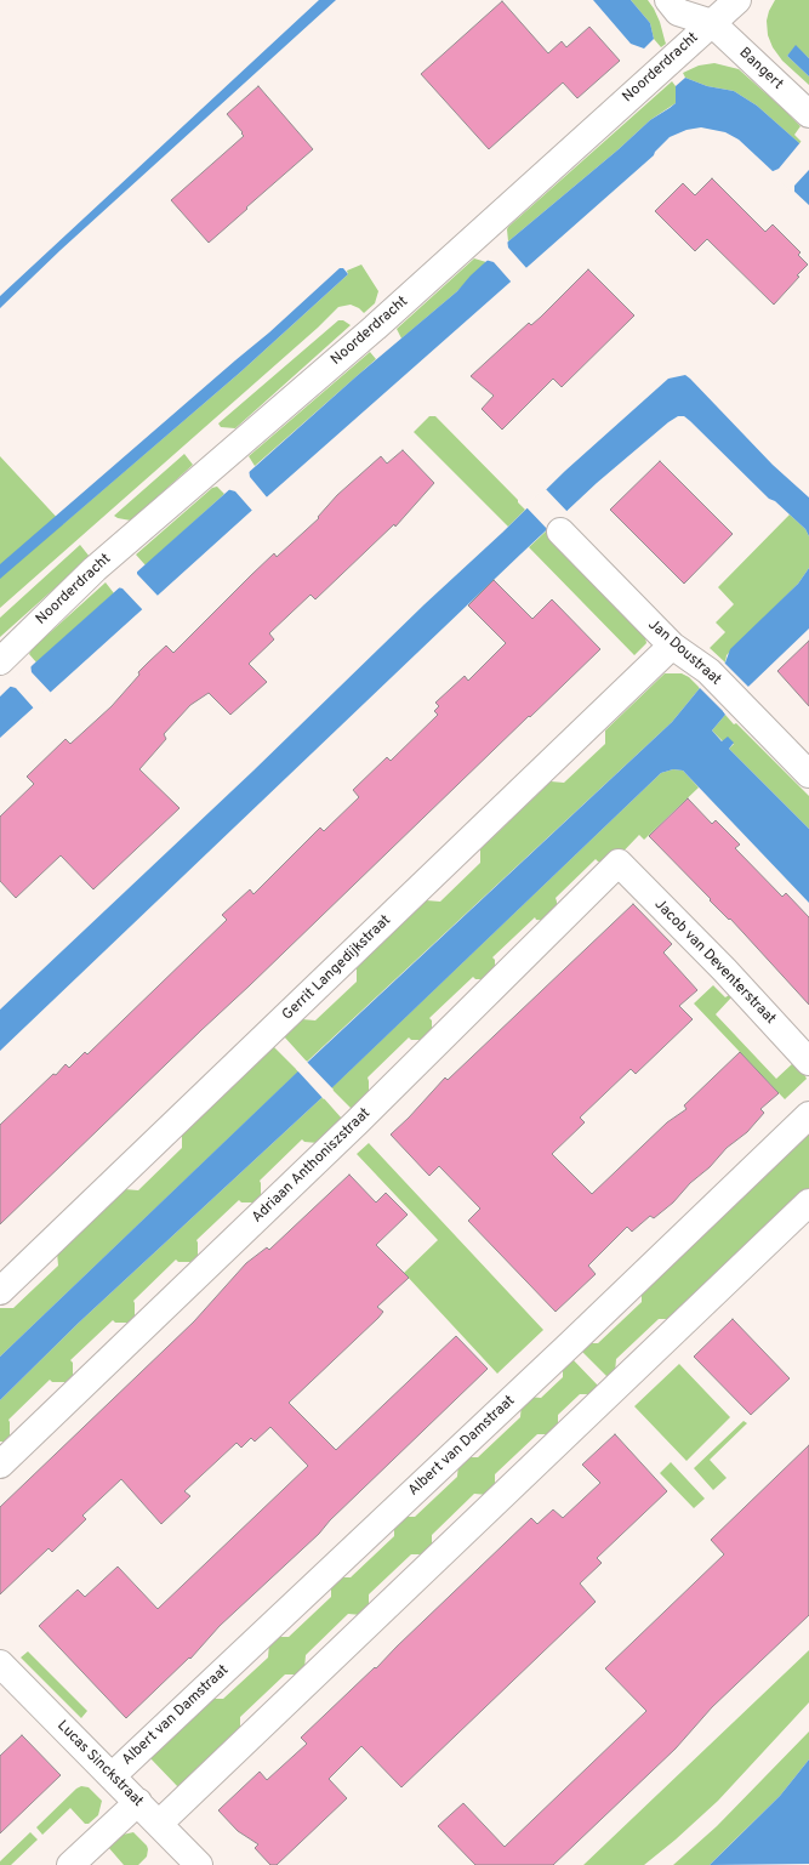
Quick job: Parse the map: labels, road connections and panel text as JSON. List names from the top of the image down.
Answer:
{
  "streets": {
    "street": [
      "Noorderdracht",
      "Bangert",
      "Jan Doustraat",
      "Jacob van Deventerstraat",
      "Gerrit Langedijkstraat",
      "Adriaan Anthoniszstraat",
      "Albert van Damstraat",
      "Lucas Sinckstraat"
    ]
  },
  "crossings": [
    ["Noorderdracht", "Bangert"],
    ["Jan Doustraat", "Gerrit Langedijkstraat"],
    ["Jacob van Deventerstraat", "Adriaan Anthoniszstraat"],
    ["Albert van Damstraat", "Lucas Sinckstraat"]
  ]
}
